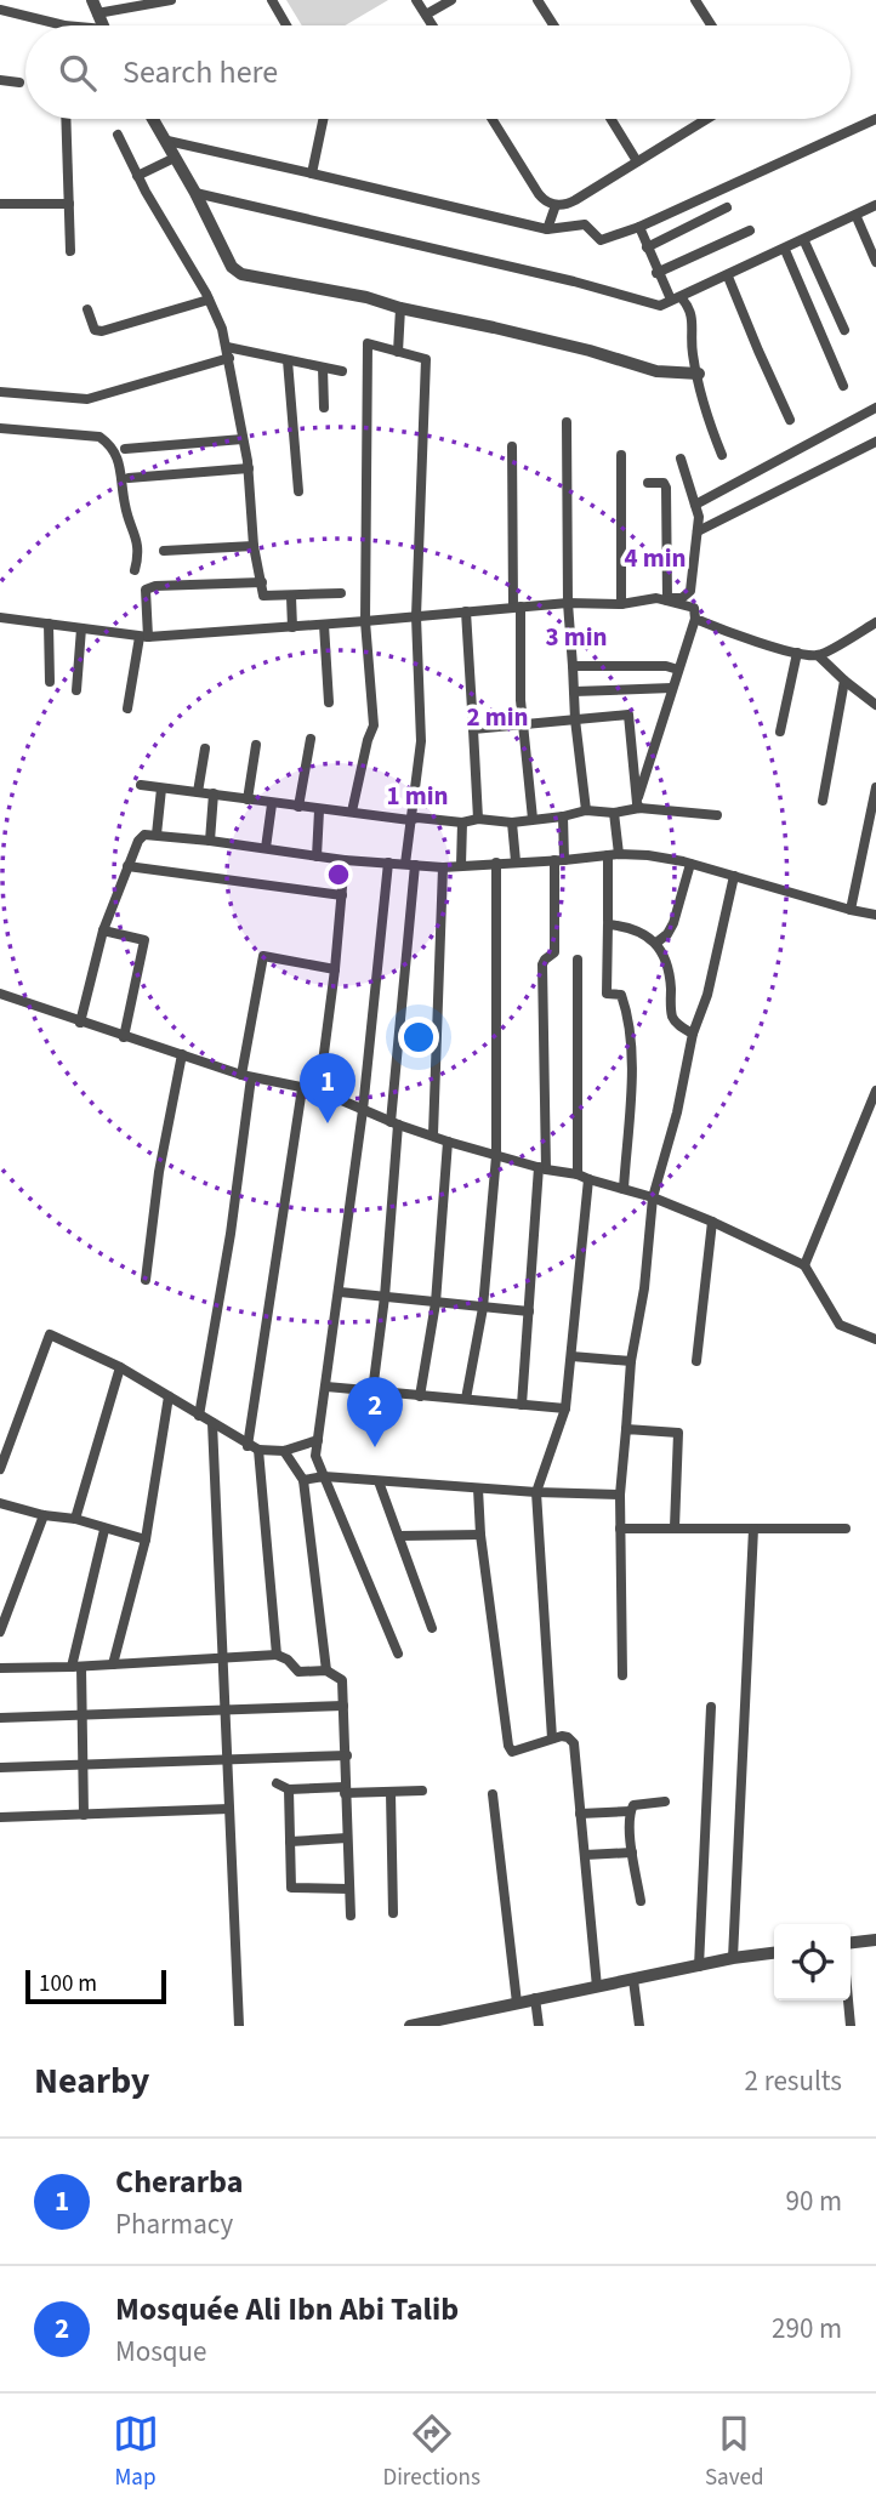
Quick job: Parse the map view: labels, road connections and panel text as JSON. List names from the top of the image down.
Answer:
{
  "scale_bar": "100 m",
  "page": {
    "search": "Search here",
    "pins": ["1", "2"],
    "scale": "100 m",
    "heading": ["Nearby", "2 results"],
    "list": [
      {
        "mark": "1",
        "name": "Cherarba",
        "note": "Pharmacy",
        "value": "90 m"
      },
      {
        "mark": "2",
        "name": "Mosquée Ali Ibn Abi Talib",
        "note": "Mosque",
        "value": "290 m"
      }
    ],
    "nav": ["Map", "Directions", "Saved"]
  },
  "rings": [
    "4 min",
    "3 min",
    "2 min",
    "1 min"
  ]
}
